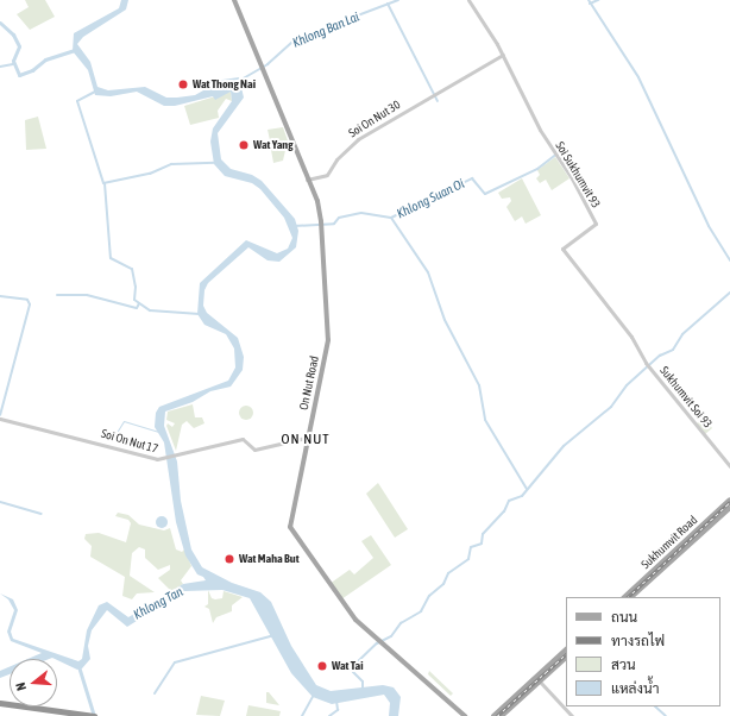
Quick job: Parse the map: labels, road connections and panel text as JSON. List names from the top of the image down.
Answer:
{
  "streets": {
    "main road": ["On Nut Road", "Sukhumvit Road"],
    "street": [
      "Soi On Nut 30",
      "Soi Sukhumvit 93",
      "Sukhumvit Soi 93",
      "Soi On Nut 17"
    ]
  },
  "crossings": [
    ["Soi On Nut 30", "Soi Sukhumvit 93"],
    ["Soi On Nut 30", "On Nut Road"],
    ["Soi Sukhumvit 93", "Sukhumvit Soi 93"],
    ["On Nut Road", "Soi On Nut 17"]
  ],
  "districts": ["ON NUT"],
  "water": ["Khlong Ban Lai", "Khlong Suan Oi", "Khlong Tan"],
  "places": [
    "Wat Thong Nai",
    "Wat Yang",
    "Wat Maha But",
    "Wat Tai"
  ],
  "legend": [
    "ถนน",
    "ทางรถไฟ",
    "สวน",
    "แหล่งน้ำ"
  ],
  "north": "left"
}
